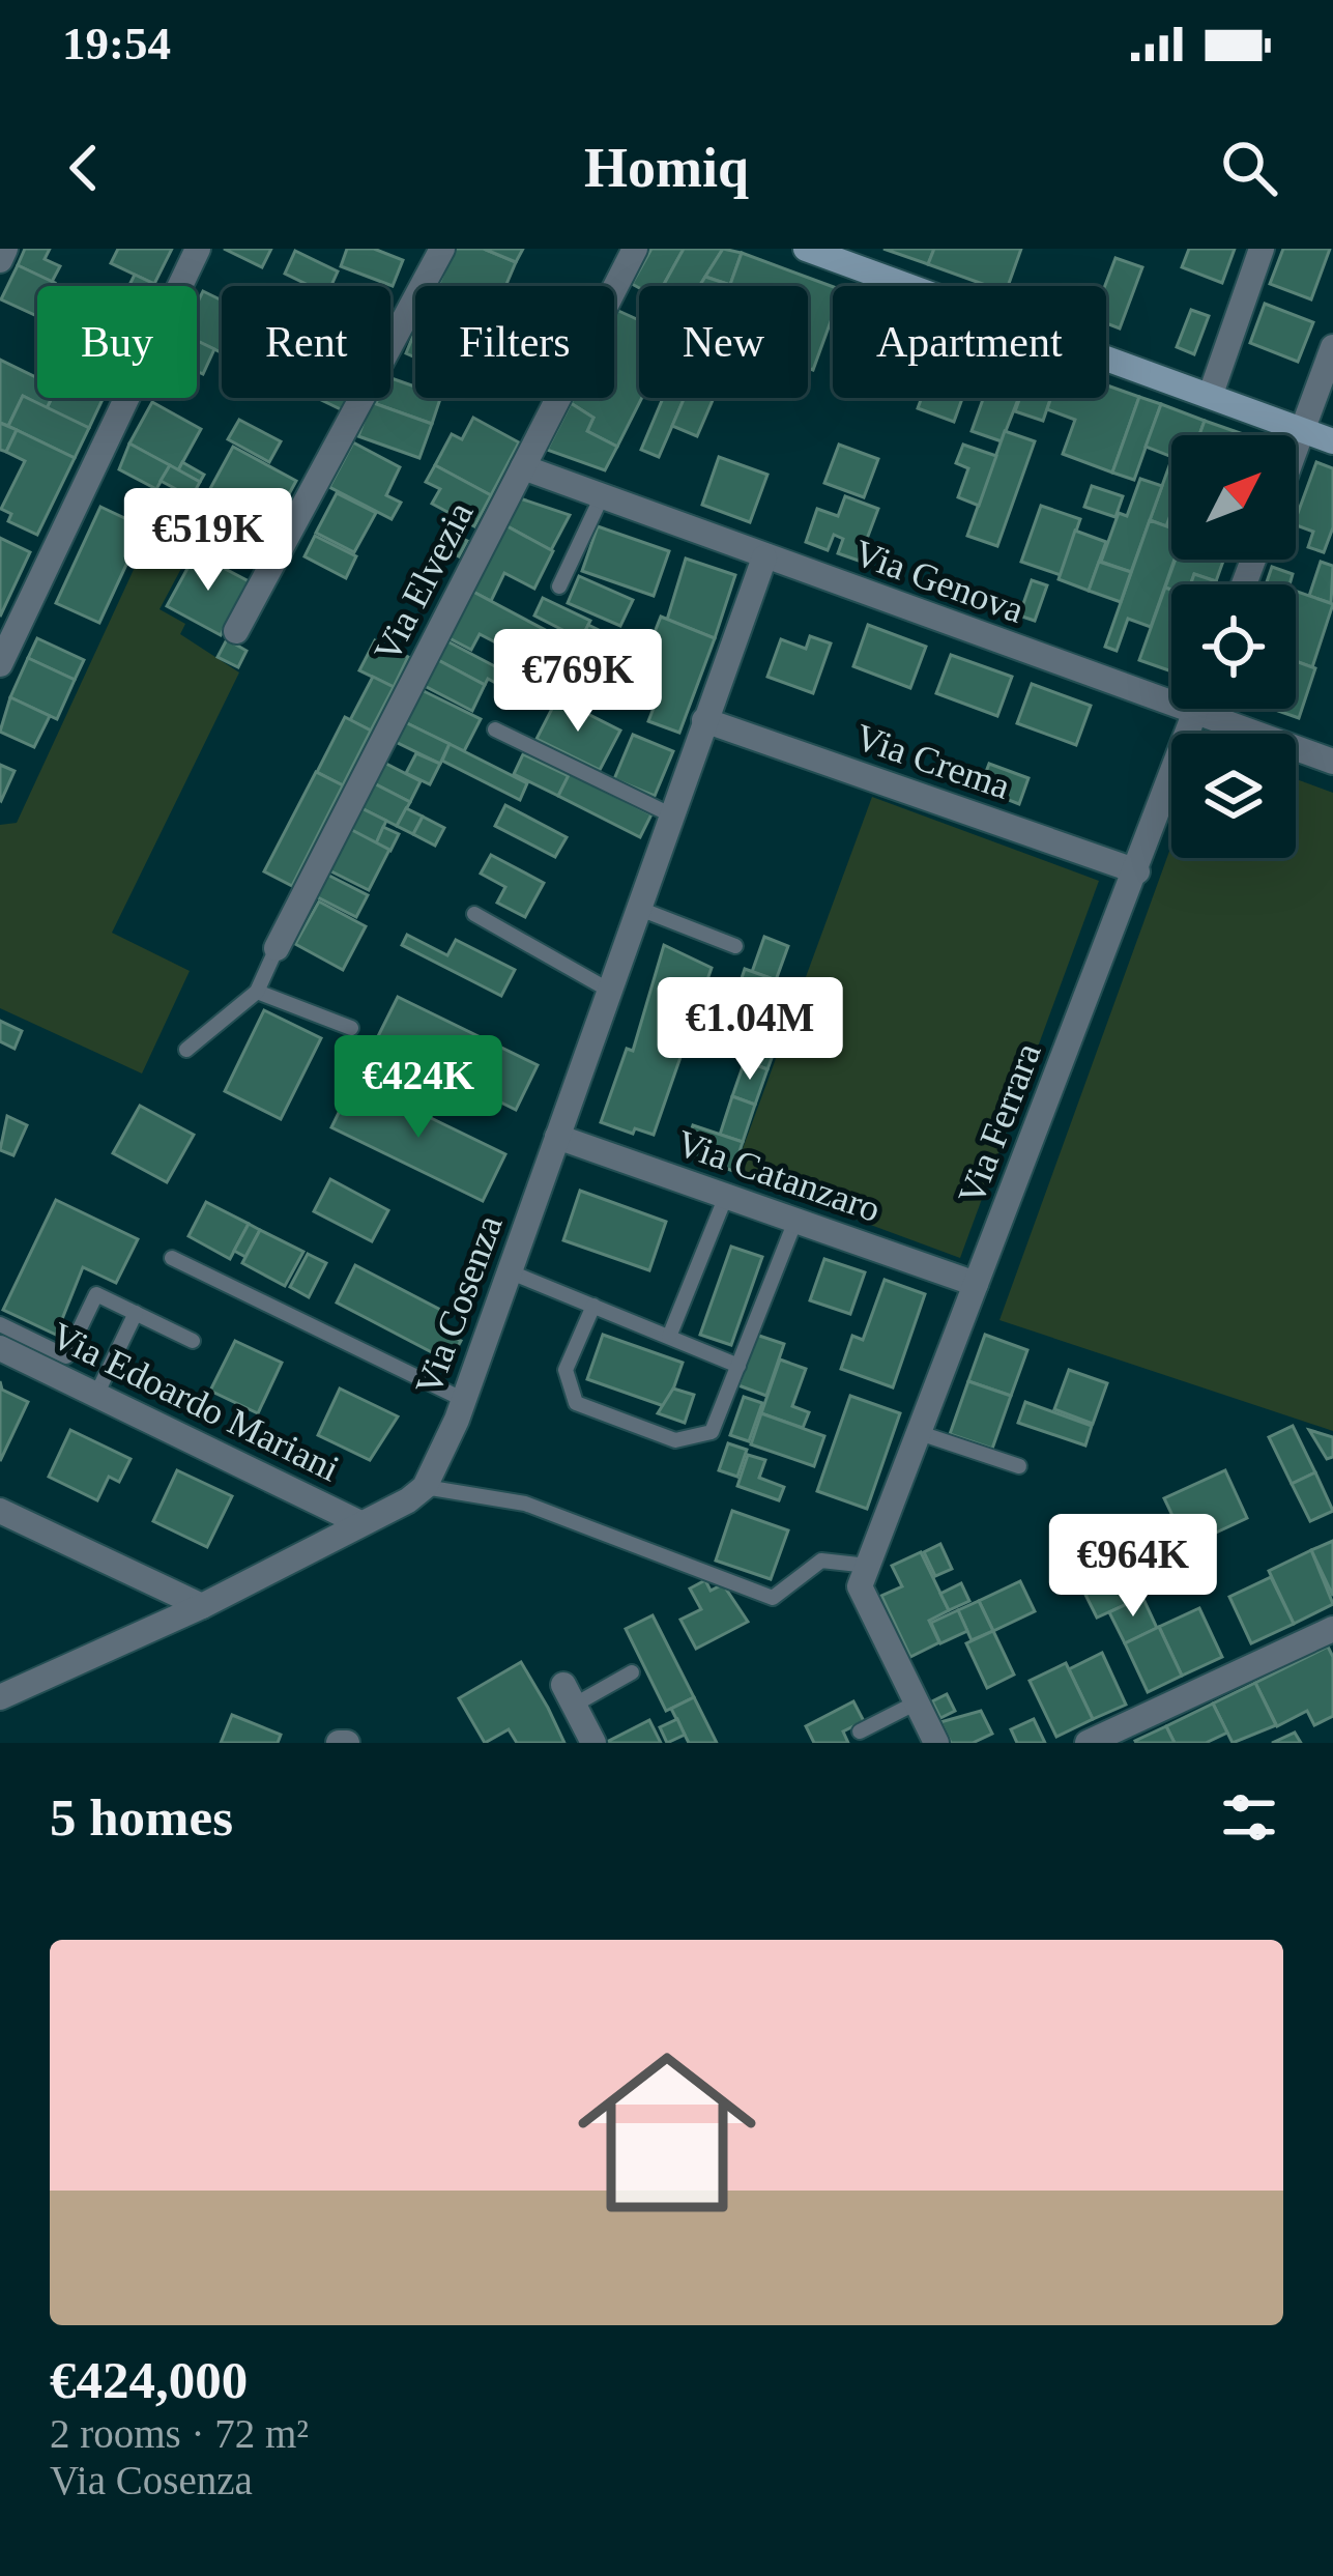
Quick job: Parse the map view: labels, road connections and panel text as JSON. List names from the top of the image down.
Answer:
{
  "streets": {
    "street": [
      "Via Genova",
      "Via Elvezia",
      "Via Crema",
      "Via Ferrara",
      "Via Catanzaro",
      "Via Cosenza",
      "Via Edoardo Mariani"
    ]
  },
  "crossings": [
    ["Via Genova", "Via Elvezia"],
    ["Via Genova", "Via Cosenza"],
    ["Via Crema", "Via Ferrara"],
    ["Via Crema", "Via Cosenza"],
    ["Via Ferrara", "Via Catanzaro"],
    ["Via Catanzaro", "Via Cosenza"]
  ],
  "north": "top right",
  "page": {
    "status": "19:54",
    "header": "Homiq",
    "chip": [
      "Buy",
      "Rent",
      "Filters",
      "New",
      "Apartment"
    ],
    "price": [
      "€519K",
      "€769K",
      "€1.04M",
      "€424K",
      "€964K"
    ],
    "heading": "5 homes",
    "list": [
      {
        "name": "€424,000",
        "note": "2 rooms · 72 m² · Via Cosenza"
      }
    ]
  }
}
